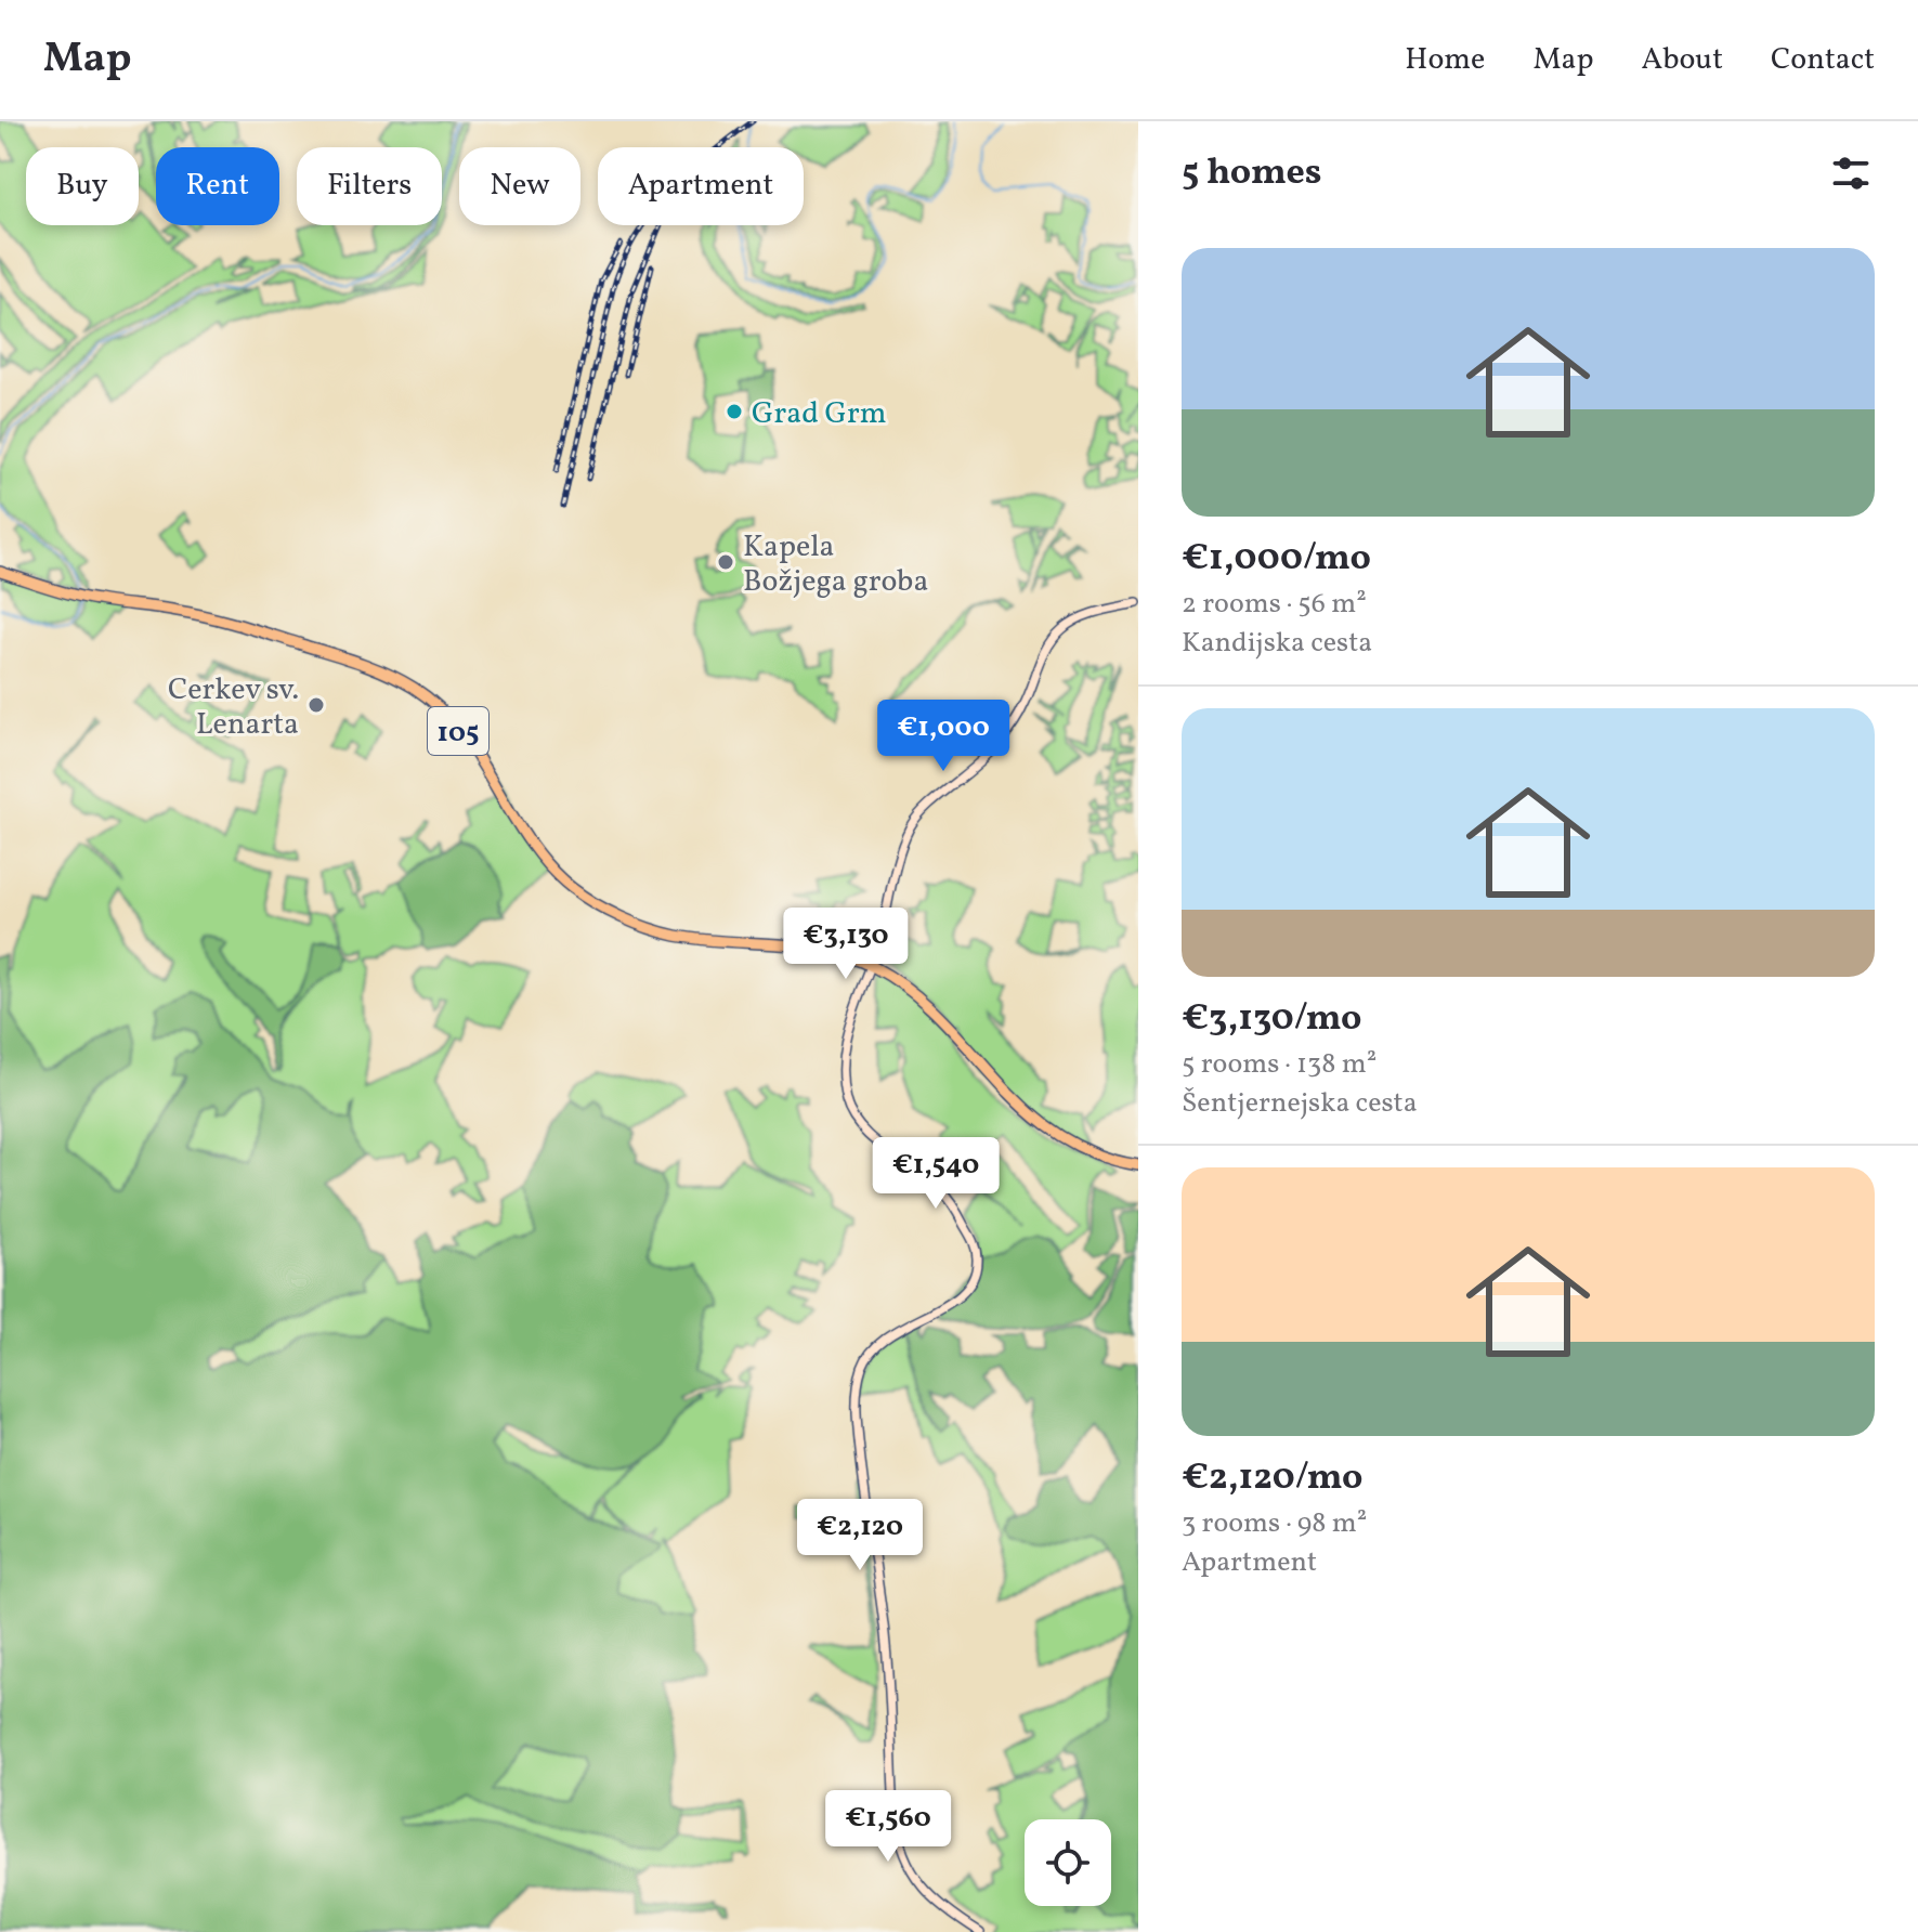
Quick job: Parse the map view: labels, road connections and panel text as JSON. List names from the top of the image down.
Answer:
{
  "streets": {
    "main road": ["105"]
  },
  "places": ["Grad Grm", "Kapela Božjega groba", "Cerkev sv. Lenarta"],
  "page": {
    "header": "Map",
    "nav": [
      "Home",
      "Map",
      "About",
      "Contact"
    ],
    "heading": "5 homes",
    "chip": [
      "Buy",
      "Rent",
      "Filters",
      "New",
      "Apartment"
    ],
    "list": [
      {
        "name": "€1,000/mo",
        "note": "2 rooms · 56 m² · Kandijska cesta"
      },
      {
        "name": "€3,130/mo",
        "note": "5 rooms · 138 m² · Šentjernejska cesta"
      },
      {
        "name": "€2,120/mo",
        "note": "3 rooms · 98 m² · Apartment"
      }
    ],
    "price": [
      "€1,000",
      "€3,130",
      "€1,540",
      "€2,120",
      "€1,560"
    ]
  }
}
